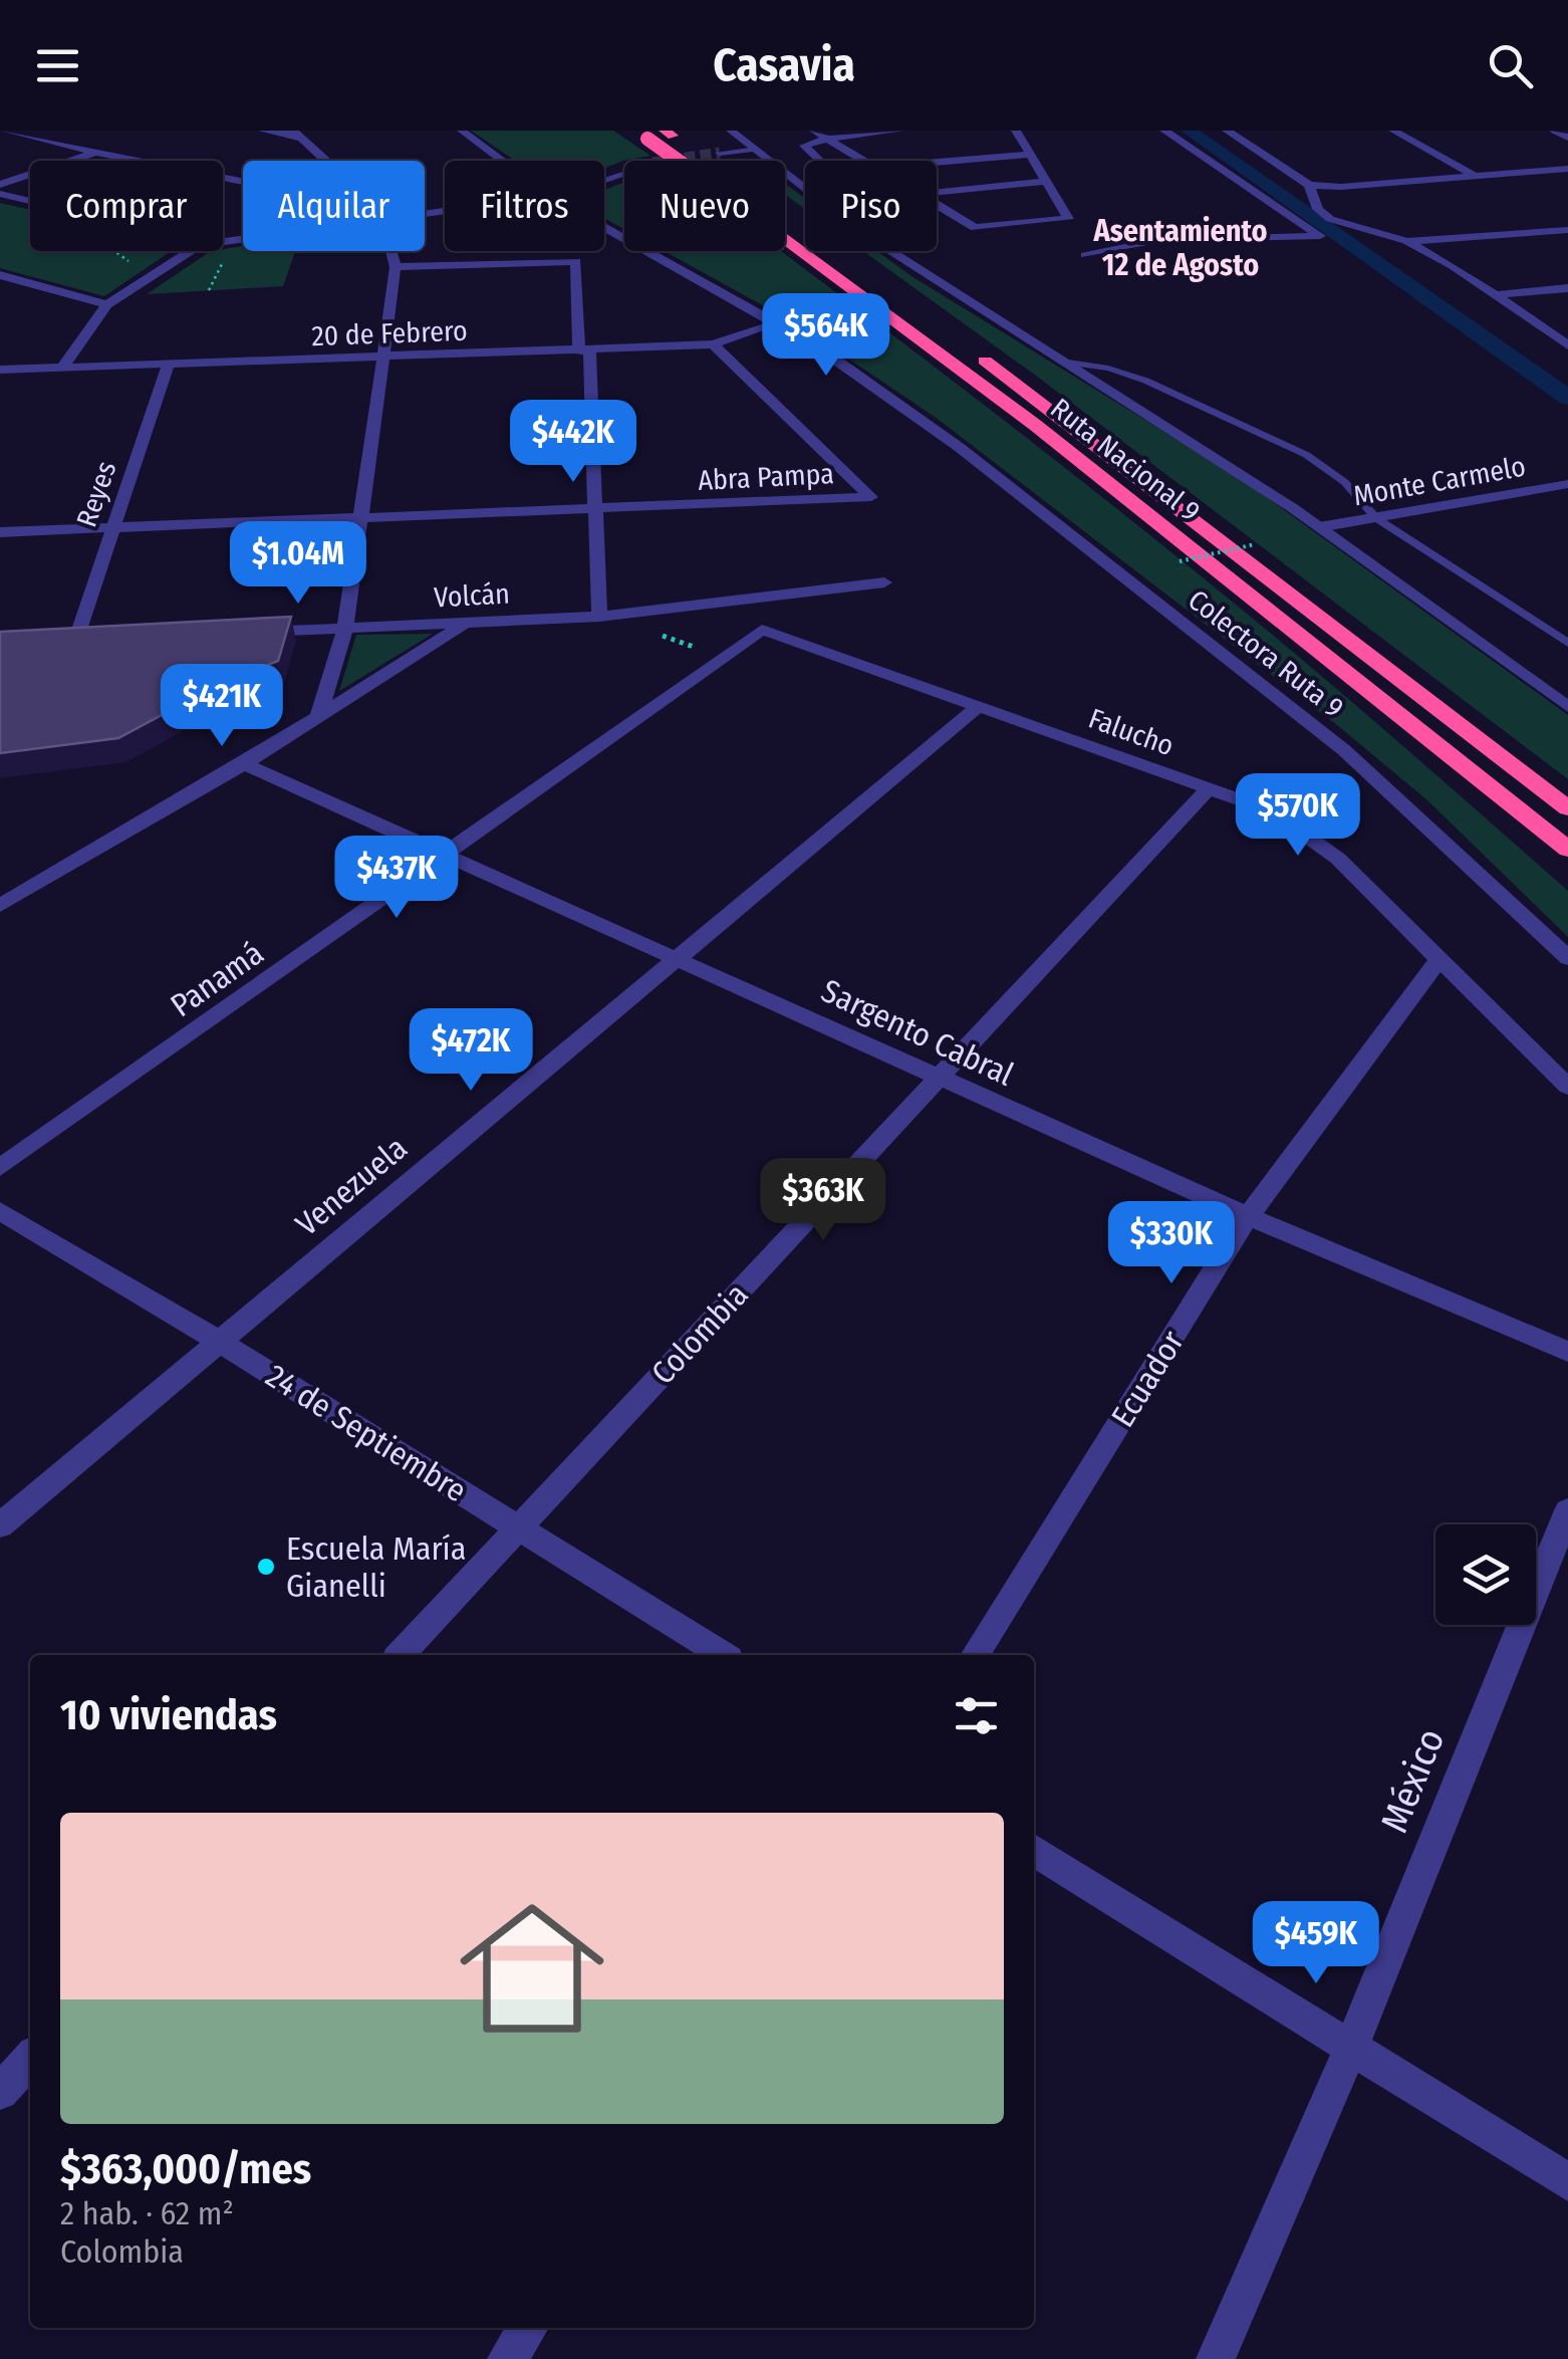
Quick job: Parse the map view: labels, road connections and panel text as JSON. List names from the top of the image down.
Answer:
{
  "streets": {
    "highway": ["Ruta Nacional 9"],
    "street": [
      "20 de Febrero",
      "Abra Pampa",
      "Monte Carmelo",
      "Reyes",
      "Volcán",
      "Colectora Ruta 9",
      "Falucho",
      "Panamá",
      "Sargento Cabral",
      "Venezuela",
      "Colombia",
      "Ecuador",
      "24 de Septiembre",
      "México"
    ]
  },
  "crossings": [
    ["20 de Febrero", "Abra Pampa"],
    ["20 de Febrero", "Reyes"],
    ["20 de Febrero", "Colectora Ruta 9"],
    ["Abra Pampa", "Reyes"],
    ["Falucho", "Panamá"],
    ["Falucho", "Venezuela"],
    ["Falucho", "Colombia"],
    ["Falucho", "Ecuador"],
    ["Panamá", "Sargento Cabral"],
    ["Sargento Cabral", "Venezuela"],
    ["Sargento Cabral", "Colombia"],
    ["Sargento Cabral", "Ecuador"],
    ["Venezuela", "24 de Septiembre"],
    ["Colombia", "24 de Septiembre"]
  ],
  "districts": ["Asentamiento 12 de Agosto"],
  "places": ["Escuela María Gianelli"],
  "page": {
    "header": "Casavia",
    "chip": [
      "Comprar",
      "Alquilar",
      "Filtros",
      "Nuevo",
      "Piso"
    ],
    "price": [
      "$564K",
      "$442K",
      "$1.04M",
      "$421K",
      "$570K",
      "$437K",
      "$472K",
      "$363K",
      "$330K",
      "$459K"
    ],
    "heading": "10 viviendas",
    "list": [
      {
        "name": "$363,000/mes",
        "note": "2 hab. · 62 m² · Colombia"
      }
    ]
  }
}
